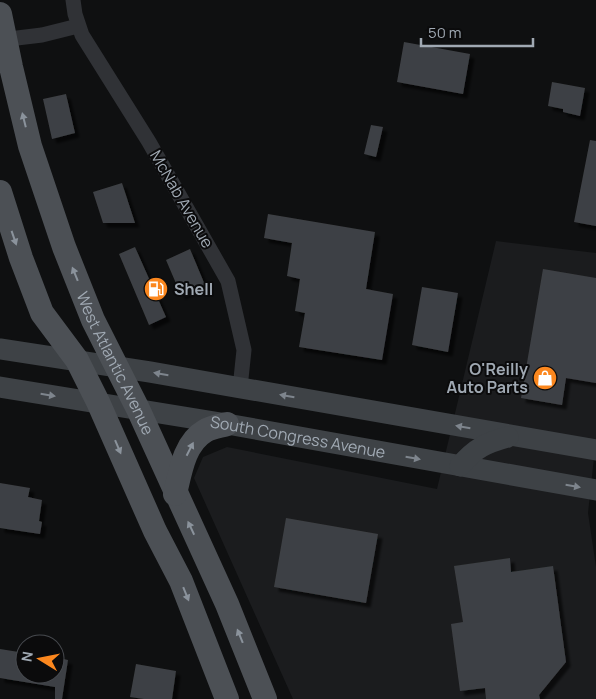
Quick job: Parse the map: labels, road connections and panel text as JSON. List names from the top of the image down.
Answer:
{
  "streets": {
    "main road": ["West Atlantic Avenue", "South Congress Avenue"],
    "street": ["McNab Avenue"]
  },
  "crossings": [
    ["West Atlantic Avenue", "South Congress Avenue"]
  ],
  "places": {
    "fuel station": ["Shell"],
    "shop": ["O'Reilly Auto Parts"]
  },
  "scale_bar": "50 m",
  "north": "left"
}
